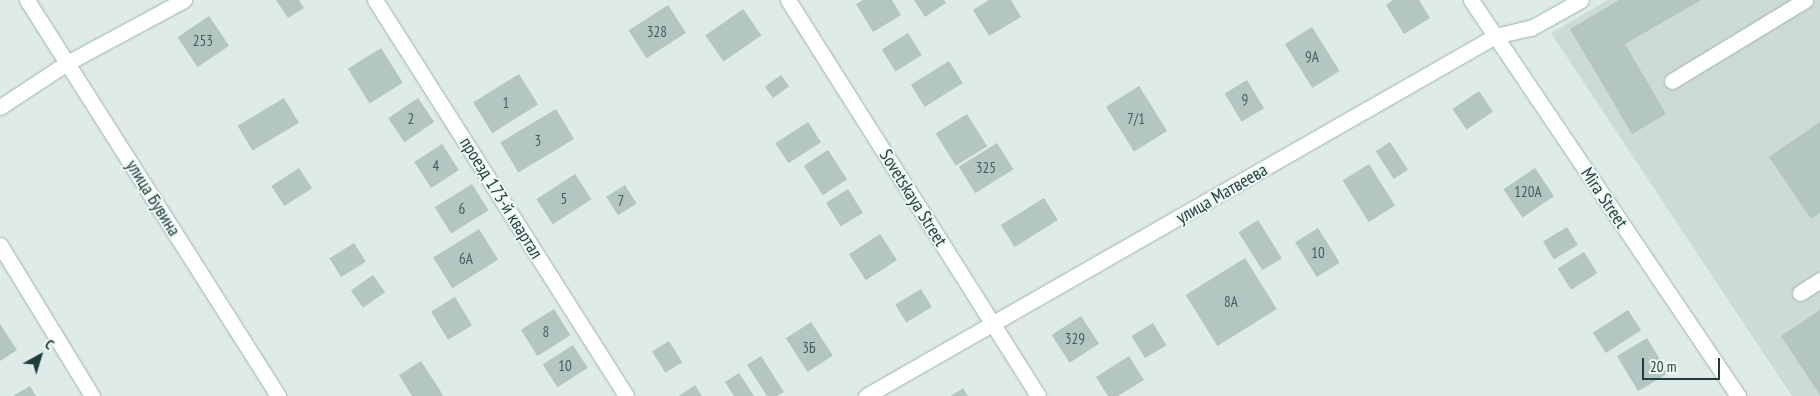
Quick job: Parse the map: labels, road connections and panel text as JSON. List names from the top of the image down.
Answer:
{
  "streets": {
    "street": [
      "улица Матвеева",
      "улица Бувина",
      "проезд 173-й квартал",
      "Sovetskaya Street",
      "Mira Street"
    ]
  },
  "crossings": [
    ["улица Матвеева", "Sovetskaya Street"],
    ["улица Матвеева", "Mira Street"]
  ],
  "house_numbers": [
    "328",
    "253",
    "9А",
    "9",
    "1",
    "2",
    "7/1",
    "3",
    "4",
    "325",
    "120А",
    "5",
    "7",
    "6",
    "10",
    "6А",
    "8А",
    "8",
    "329",
    "3Б",
    "10"
  ],
  "scale_bar": "20 m",
  "north": "top right"
}
